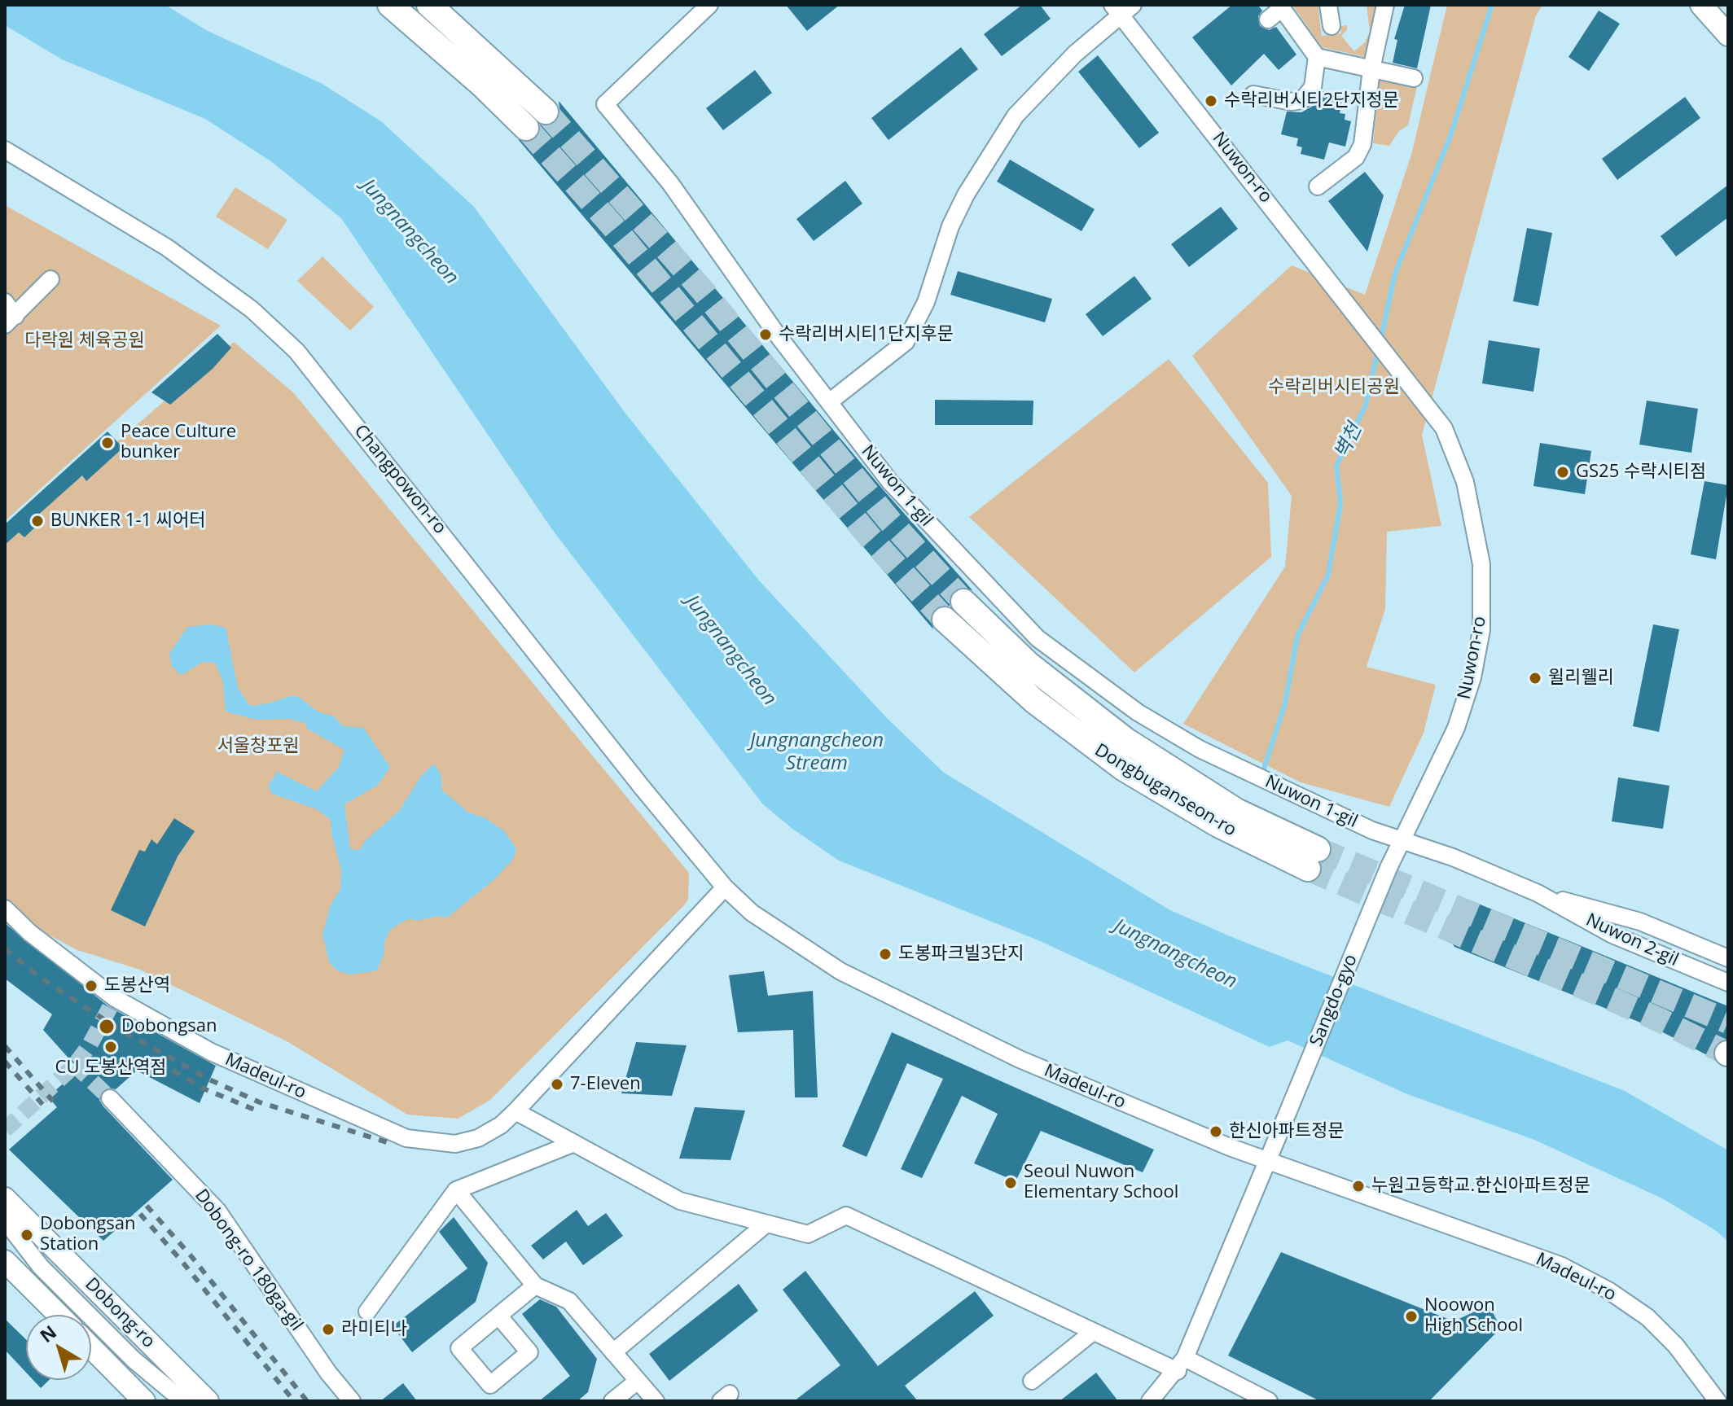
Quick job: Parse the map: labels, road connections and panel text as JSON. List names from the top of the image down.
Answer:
{
  "streets": {
    "highway": ["Dongbuganseon-ro"],
    "main road": ["Dobong-ro"],
    "street": [
      "Nuwon-ro",
      "Changpowon-ro",
      "Nuwon 1-gil",
      "Nuwon 2-gil",
      "Sangdo-gyo",
      "Madeul-ro",
      "Dobong-ro 180ga-gil"
    ]
  },
  "crossings": [
    ["Nuwon-ro", "Nuwon 1-gil"],
    ["Nuwon-ro", "Nuwon 2-gil"],
    ["Nuwon-ro", "Sangdo-gyo"],
    ["Changpowon-ro", "Madeul-ro"],
    ["Nuwon 1-gil", "Nuwon 2-gil"],
    ["Nuwon 1-gil", "Sangdo-gyo"],
    ["Nuwon 2-gil", "Sangdo-gyo"],
    ["Sangdo-gyo", "Madeul-ro"]
  ],
  "water": ["Jungnangcheon", "벽천", "Jungnangcheon Stream"],
  "parks": ["다락원 체육공원", "수락리버시티공원", "서울창포원"],
  "places": [
    "수락리버시티2단지정문",
    "수락리버시티1단지후문",
    "Peace Culture bunker",
    "GS25 수락시티점",
    "BUNKER 1-1 씨어터",
    "윌리웰리",
    "도봉파크빌3단지",
    "도봉산역",
    "Dobongsan",
    "CU 도봉산역점",
    "7-Eleven",
    "한신아파트정문",
    "Seoul Nuwon Elementary School",
    "누원고등학교.한신아파트정문",
    "Dobongsan Station",
    "Noowon High School",
    "라미티나"
  ],
  "north": "top left"
}
